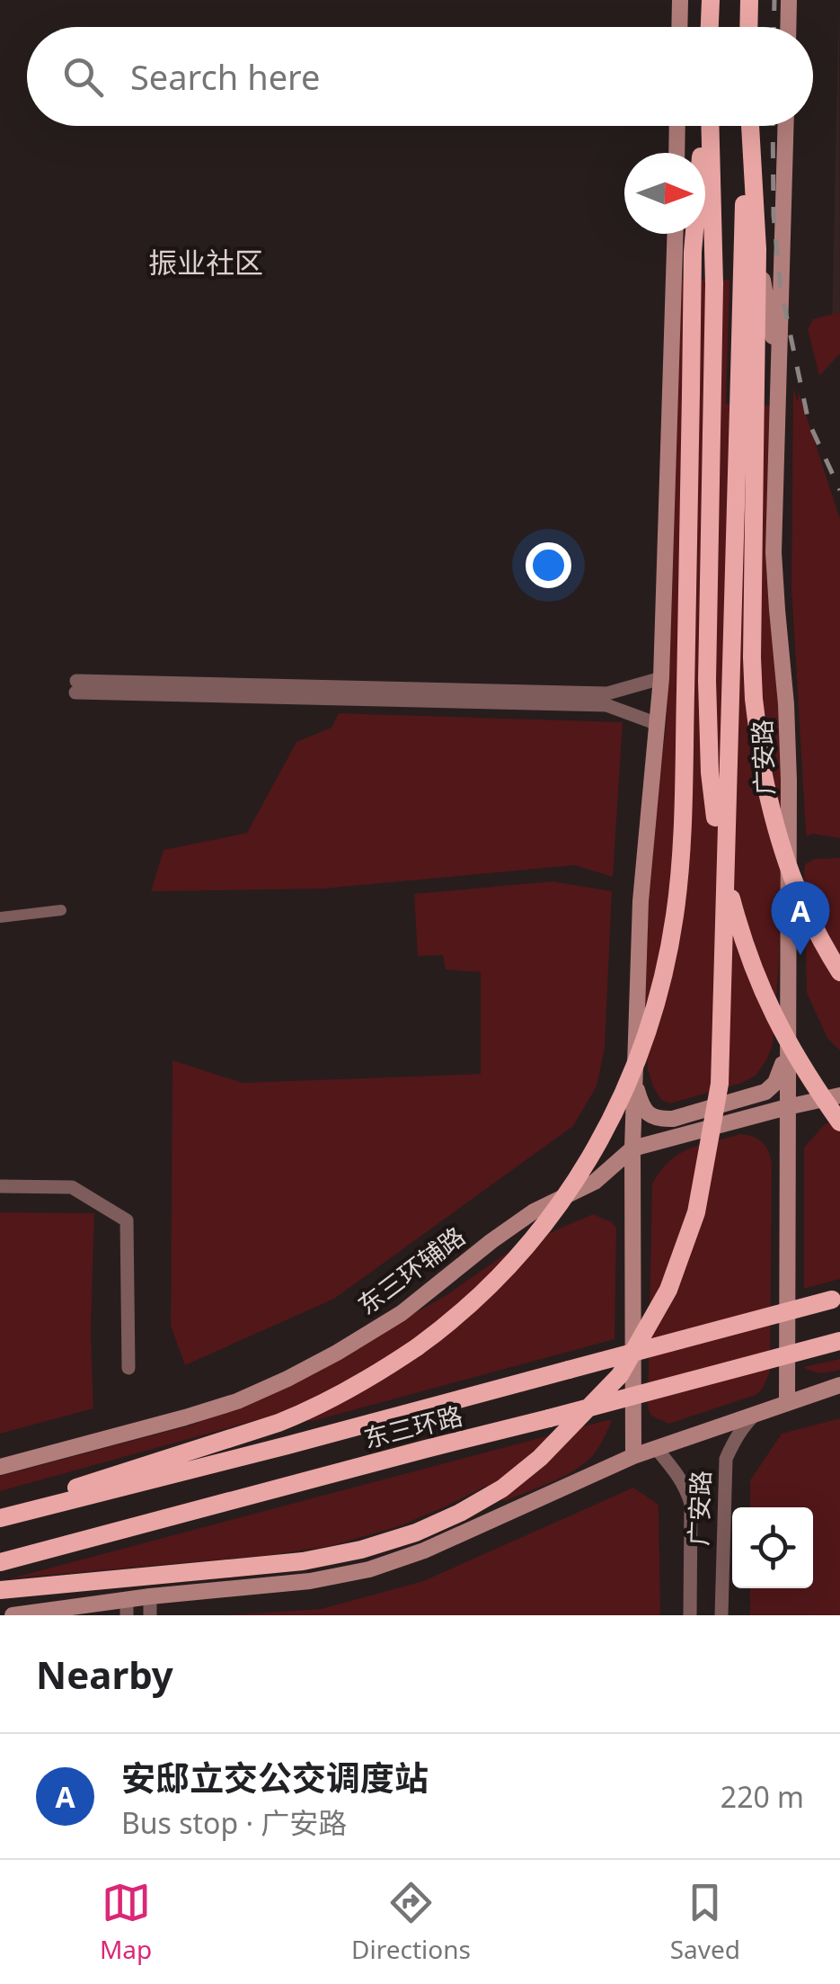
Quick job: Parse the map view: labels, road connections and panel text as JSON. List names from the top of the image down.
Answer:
{
  "streets": {
    "highway": ["东三环路"],
    "main road": ["广安路", "东三环辅路"]
  },
  "crossings": [
    ["广安路", "东三环辅路"]
  ],
  "districts": ["振业社区"],
  "north": "right",
  "page": {
    "search": "Search here",
    "pins": "A",
    "heading": "Nearby",
    "list": [
      {
        "mark": "A",
        "name": "安邸立交公交调度站",
        "note": "Bus stop · 广安路",
        "value": "220 m"
      }
    ],
    "nav": ["Map", "Directions", "Saved"]
  }
}
